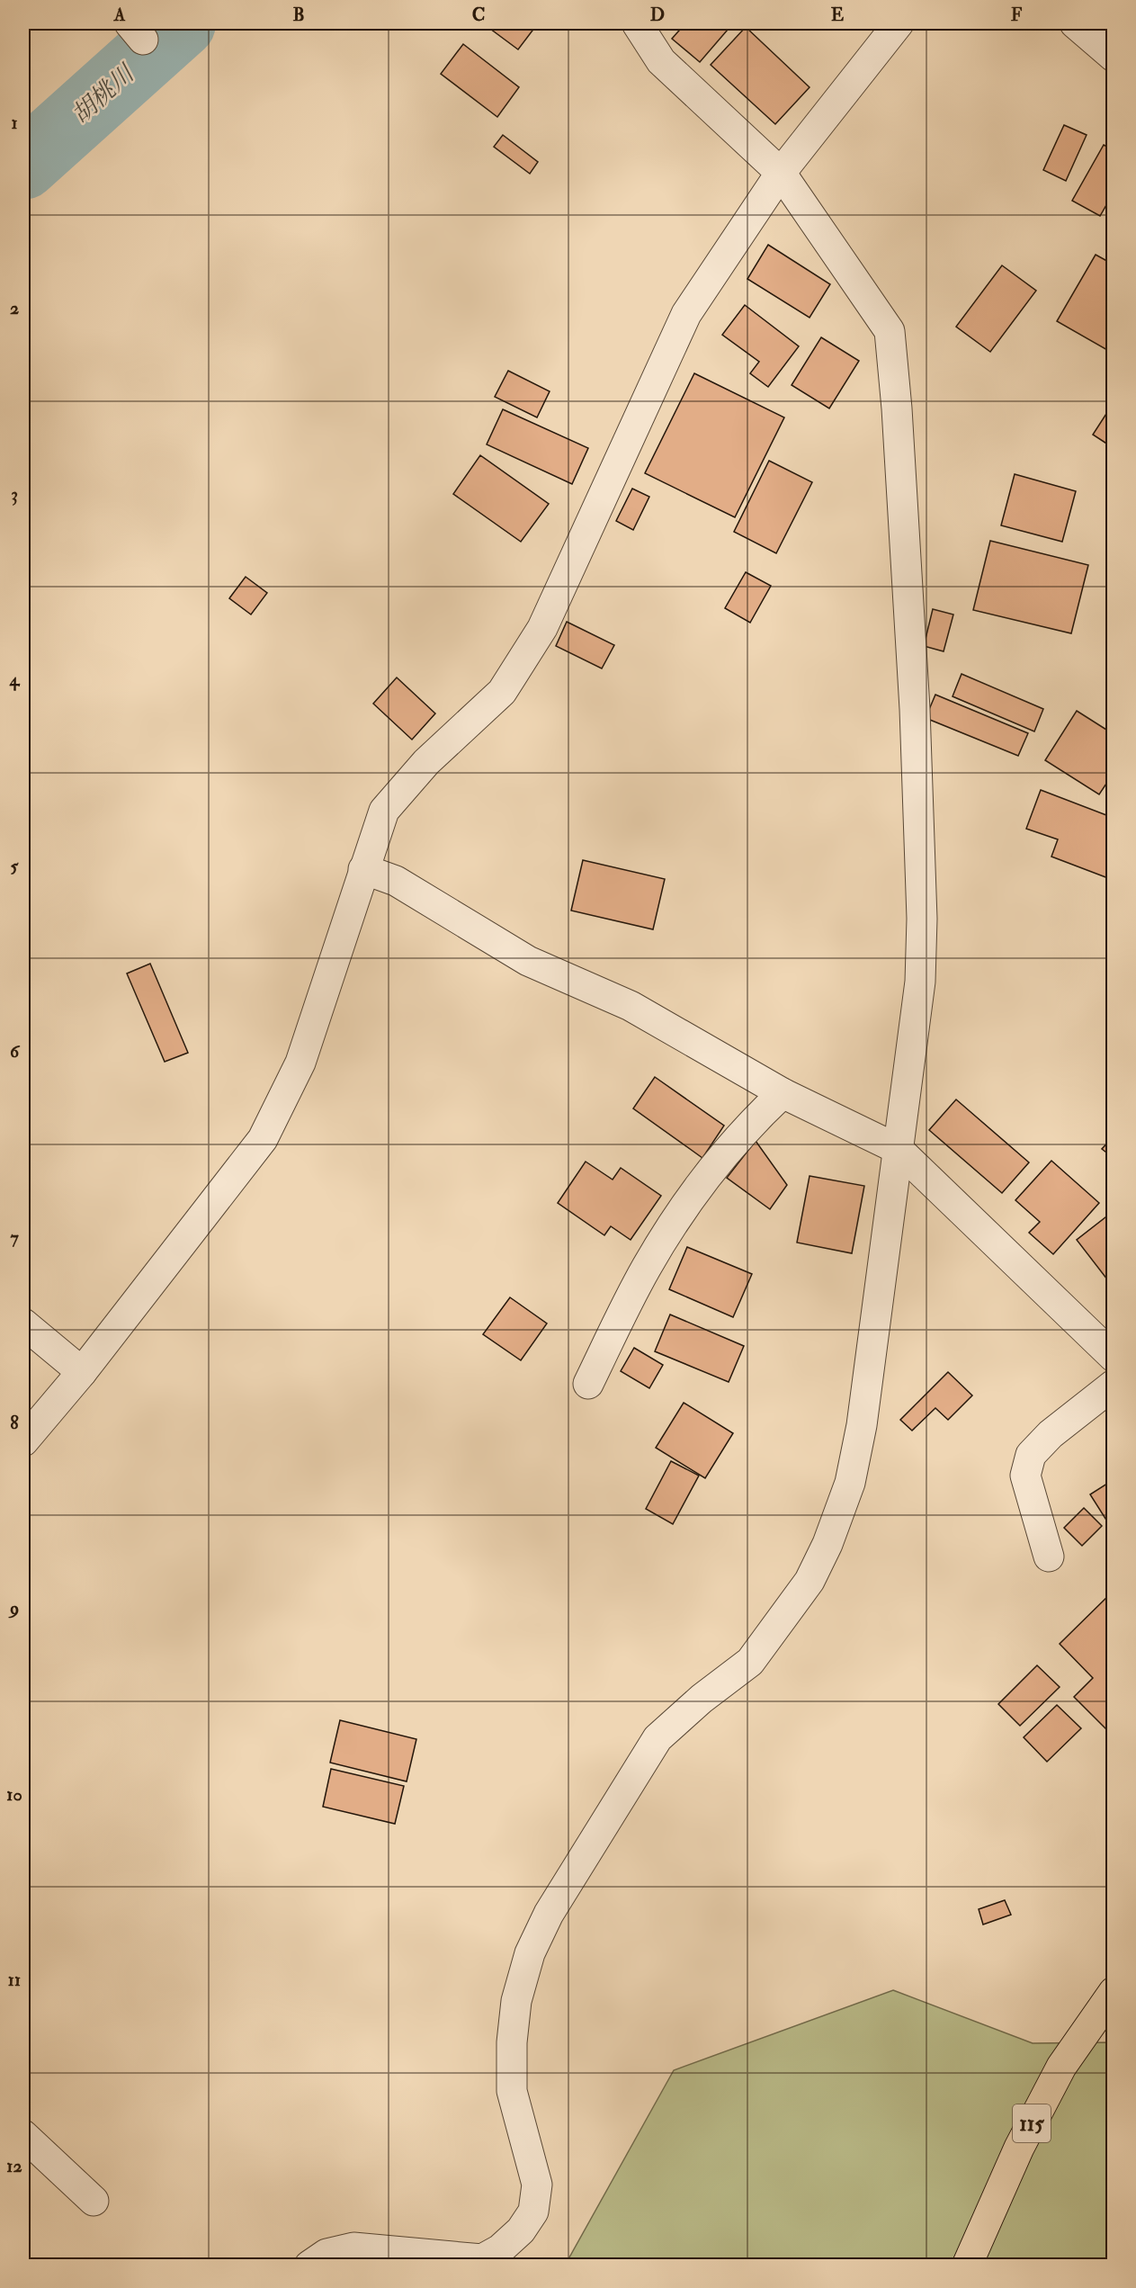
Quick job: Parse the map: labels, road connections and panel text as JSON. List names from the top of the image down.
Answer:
{
  "streets": {
    "highway": ["115"]
  },
  "water": ["胡桃川"],
  "grid": {
    "columns": [
      "A",
      "B",
      "C",
      "D",
      "E",
      "F"
    ],
    "rows": [
      "1",
      "2",
      "3",
      "4",
      "5",
      "6",
      "7",
      "8",
      "9",
      "10",
      "11",
      "12"
    ]
  }
}
